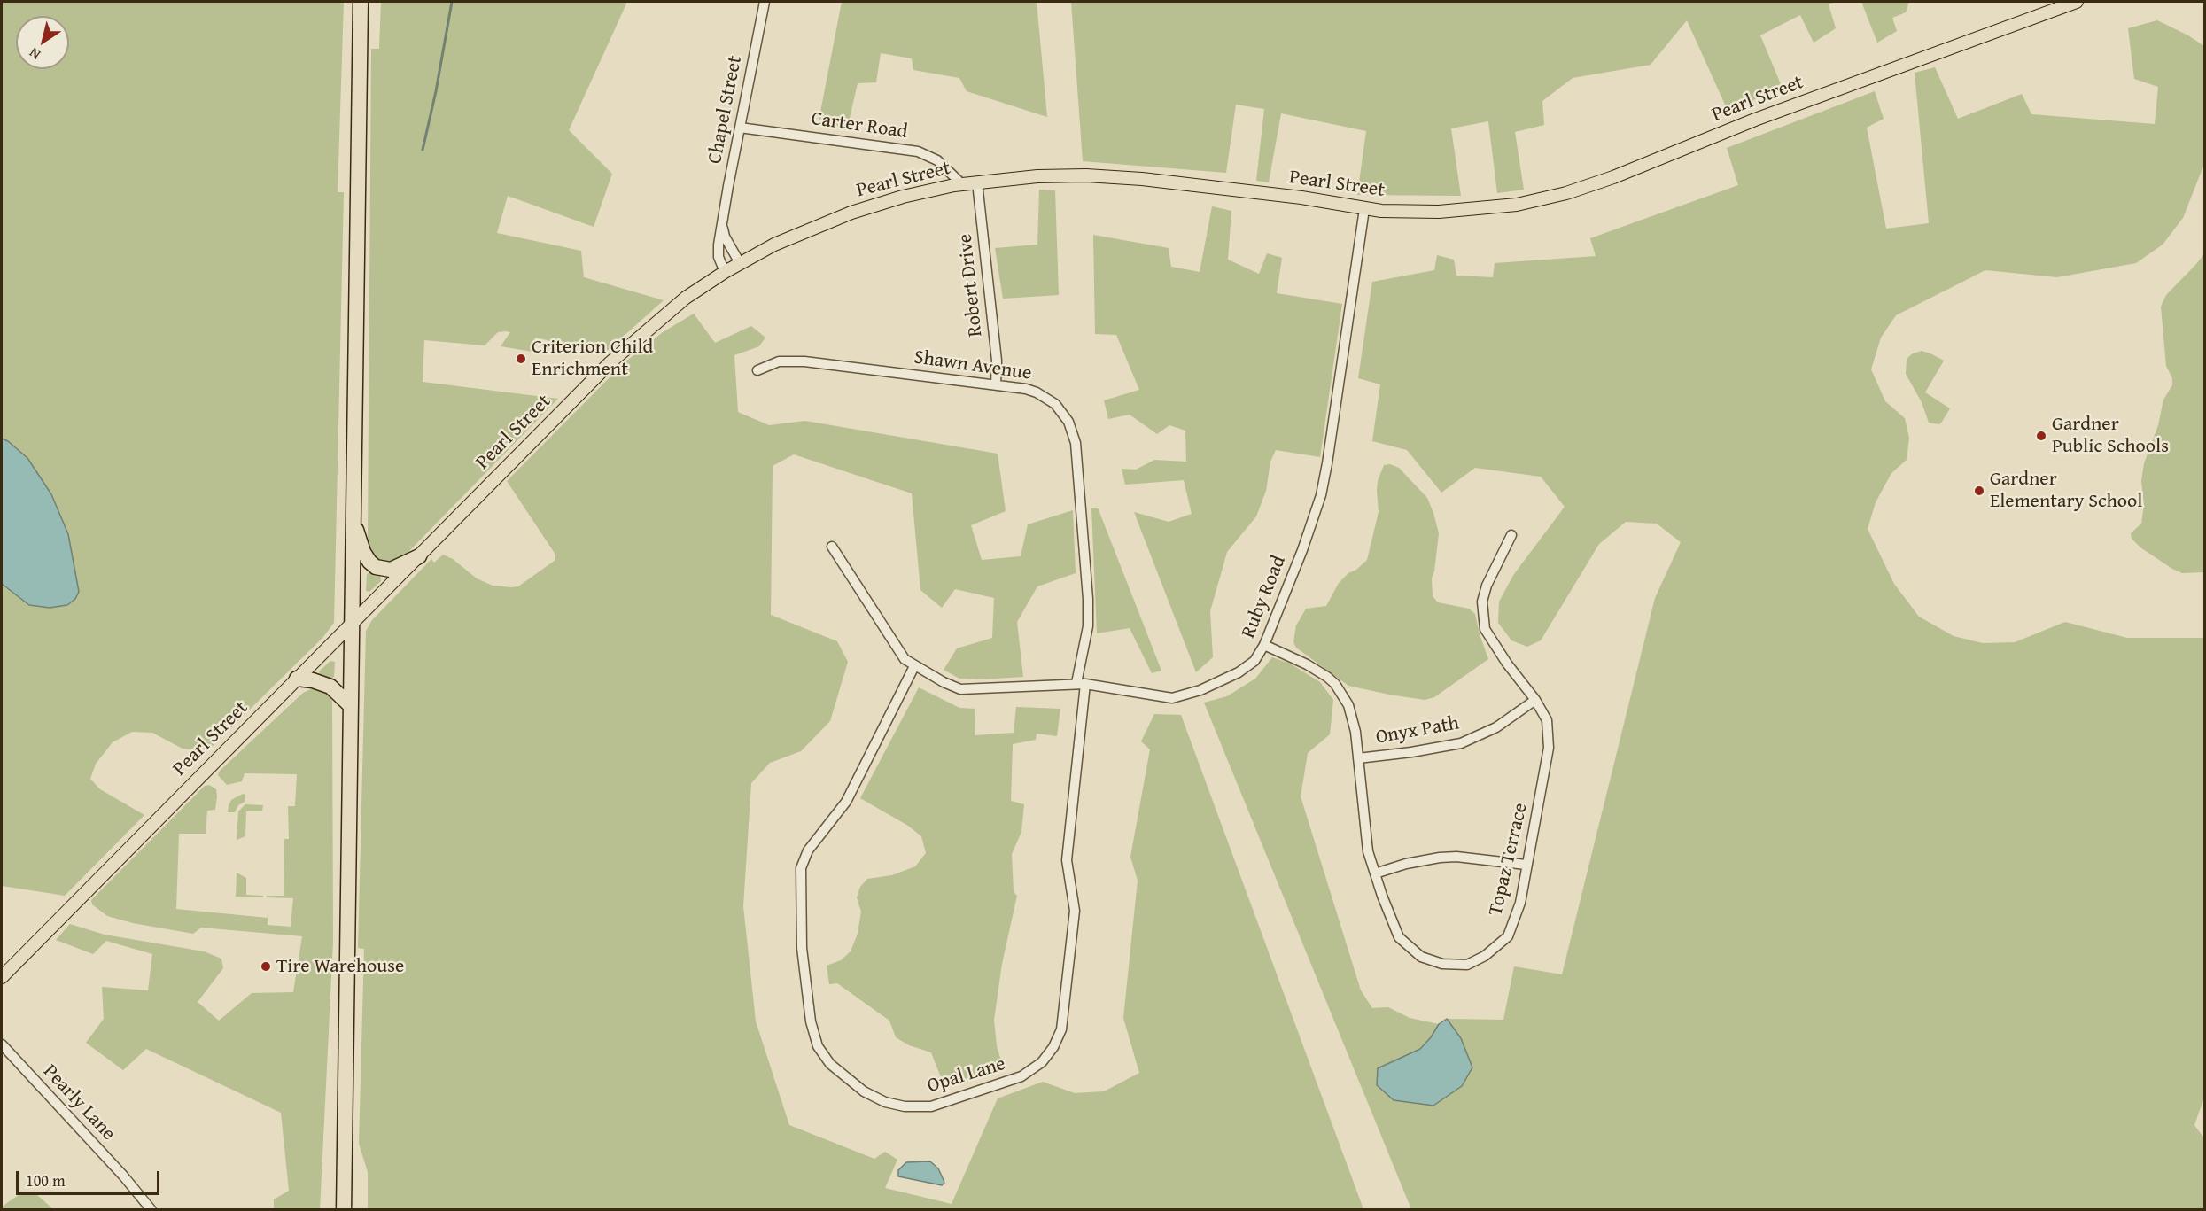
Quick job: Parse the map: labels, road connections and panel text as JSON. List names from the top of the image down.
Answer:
{
  "streets": {
    "main road": ["Pearl Street"],
    "street": [
      "Chapel Street",
      "Carter Road",
      "Robert Drive",
      "Shawn Avenue",
      "Ruby Road",
      "Onyx Path",
      "Topaz Terrace",
      "Opal Lane",
      "Pearly Lane"
    ]
  },
  "crossings": [
    ["Pearl Street", "Chapel Street"],
    ["Pearl Street", "Carter Road"],
    ["Pearl Street", "Robert Drive"],
    ["Pearl Street", "Ruby Road"],
    ["Chapel Street", "Carter Road"],
    ["Robert Drive", "Shawn Avenue"],
    ["Shawn Avenue", "Ruby Road"],
    ["Shawn Avenue", "Opal Lane"],
    ["Ruby Road", "Topaz Terrace"],
    ["Ruby Road", "Opal Lane"],
    ["Onyx Path", "Topaz Terrace"]
  ],
  "places": [
    "Criterion Child Enrichment",
    "Gardner Public Schools",
    "Gardner Elementary School",
    "Tire Warehouse"
  ],
  "scale_bar": "100 m",
  "north": "bottom left"
}
